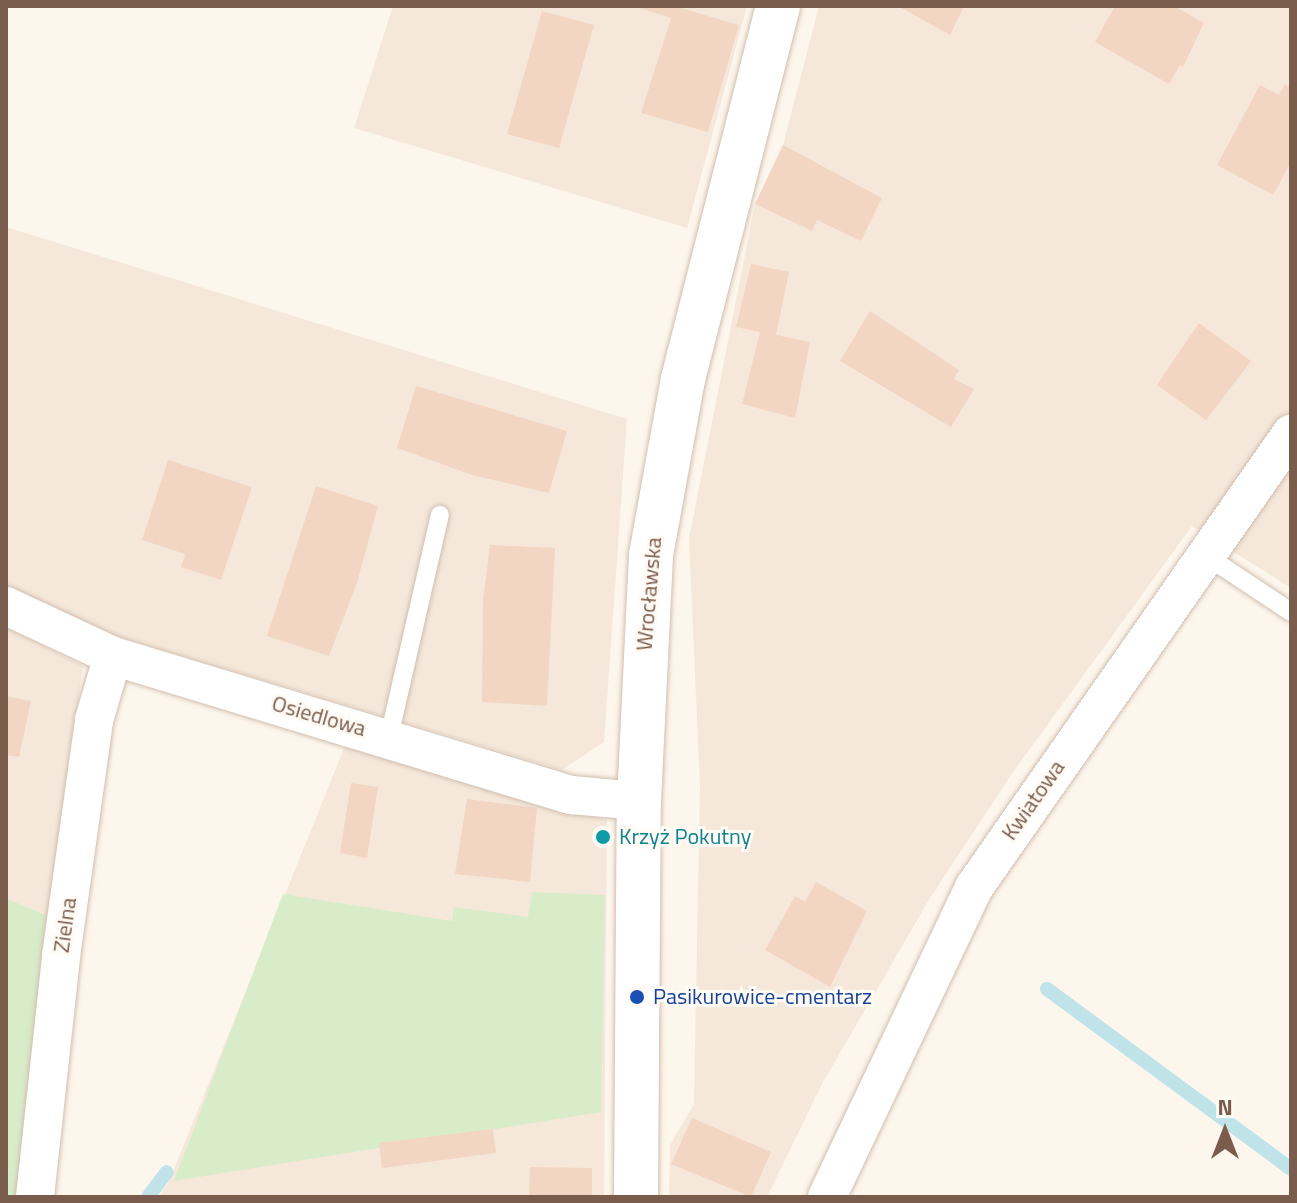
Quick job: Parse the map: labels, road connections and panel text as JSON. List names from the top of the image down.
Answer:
{
  "streets": {
    "street": [
      "Wrocławska",
      "Osiedlowa",
      "Kwiatowa",
      "Zielna"
    ]
  },
  "crossings": [
    ["Wrocławska", "Osiedlowa"],
    ["Osiedlowa", "Zielna"]
  ],
  "places": ["Krzyż Pokutny", "Pasikurowice-cmentarz"],
  "north": "top"
}
